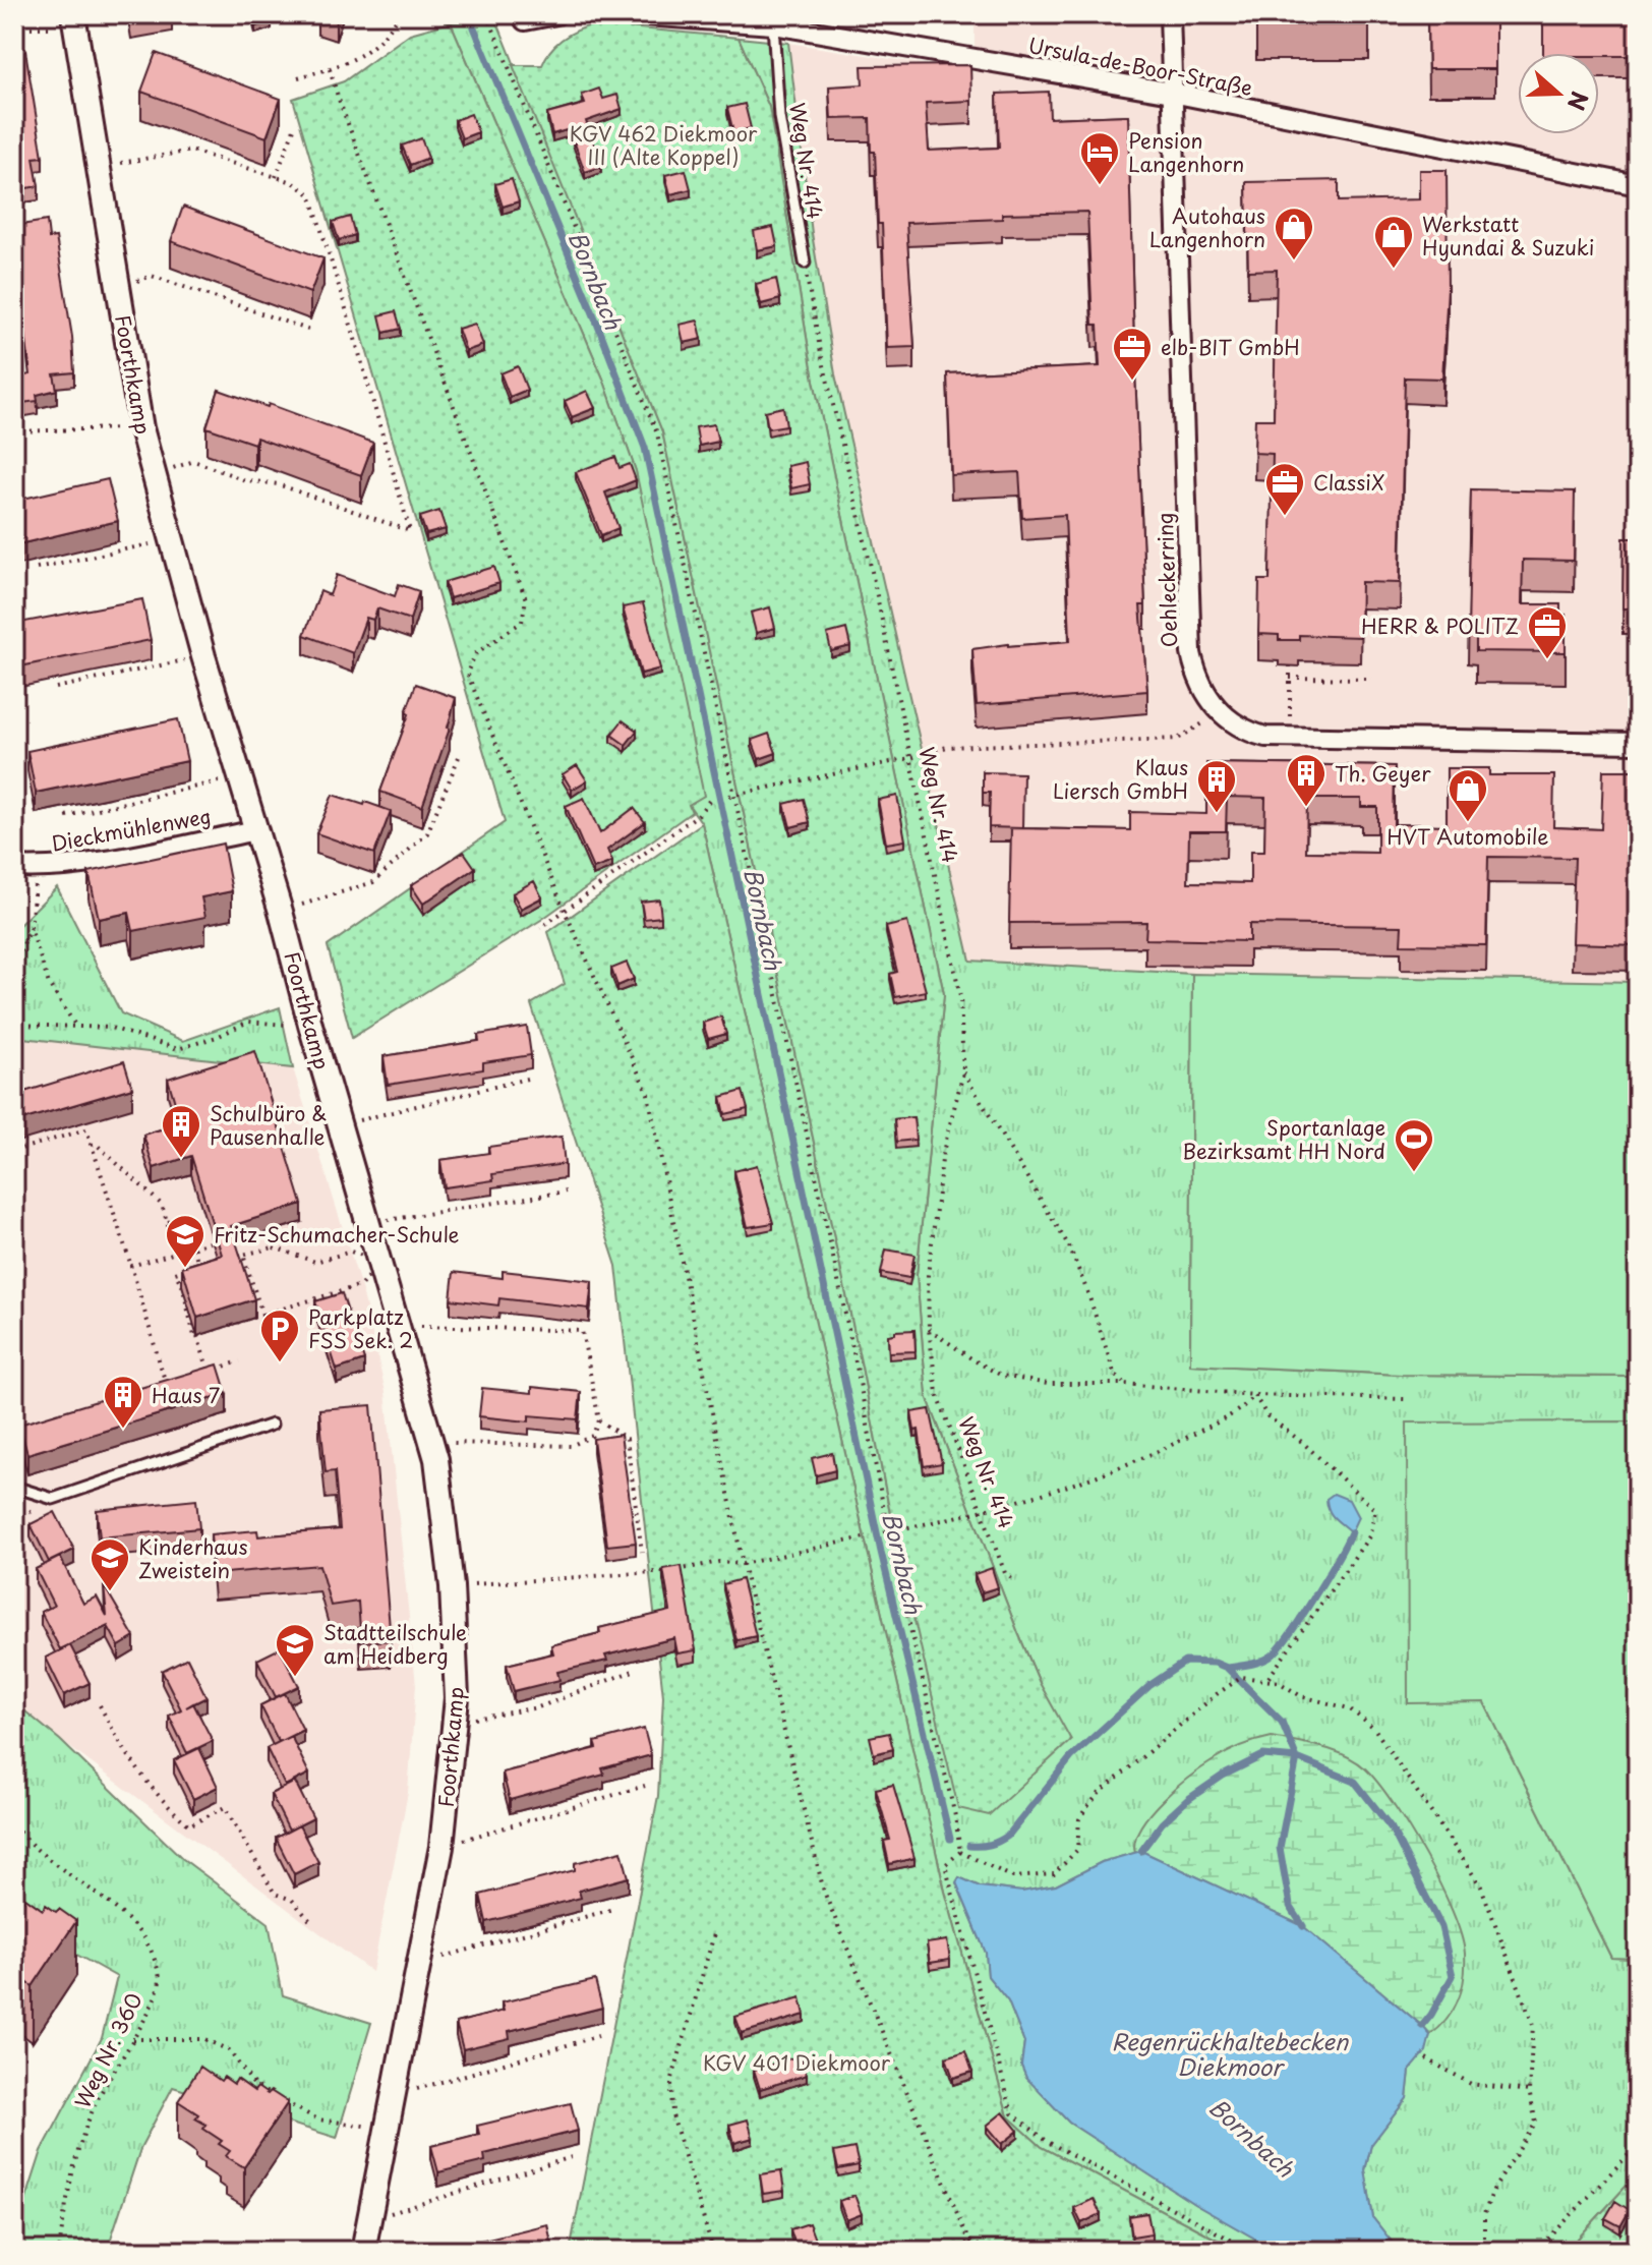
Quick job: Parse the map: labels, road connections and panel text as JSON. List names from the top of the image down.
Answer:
{
  "streets": {
    "street": [
      "Ursula-de-Boor-Straße",
      "Foorthkamp",
      "Oehleckerring",
      "Dieckmühlenweg"
    ],
    "lane": ["Weg Nr. 414"],
    "path": ["Weg Nr. 360"]
  },
  "crossings": [
    ["Ursula-de-Boor-Straße", "Weg Nr. 414"],
    ["Ursula-de-Boor-Straße", "Oehleckerring"],
    ["Foorthkamp", "Dieckmühlenweg"]
  ],
  "water": ["Bornbach", "Regenrückhaltebecken Diekmoor"],
  "parks": ["KGV 462 Diekmoor III (Alte Koppel)", "KGV 401 Diekmoor"],
  "places": {
    "hotel": ["Pension Langenhorn"],
    "shop": ["Autohaus Langenhorn", "Werkstatt Hyundai & Suzuki", "HVT Automobile"],
    "office": ["elb-BIT GmbH", "ClassiX", "HERR & POLITZ"],
    "building": [
      "Th. Geyer",
      "Klaus Liersch GmbH",
      "Schulbüro & Pausenhalle",
      "Haus 7"
    ],
    "sports": ["Sportanlage Bezirksamt HH Nord"],
    "school or university": ["Fritz-Schumacher-Schule", "Kinderhaus Zweistein", "Stadtteilschule am Heidberg"],
    "parking": ["Parkplatz FSS Sek. 2"]
  },
  "north": "right"
}
